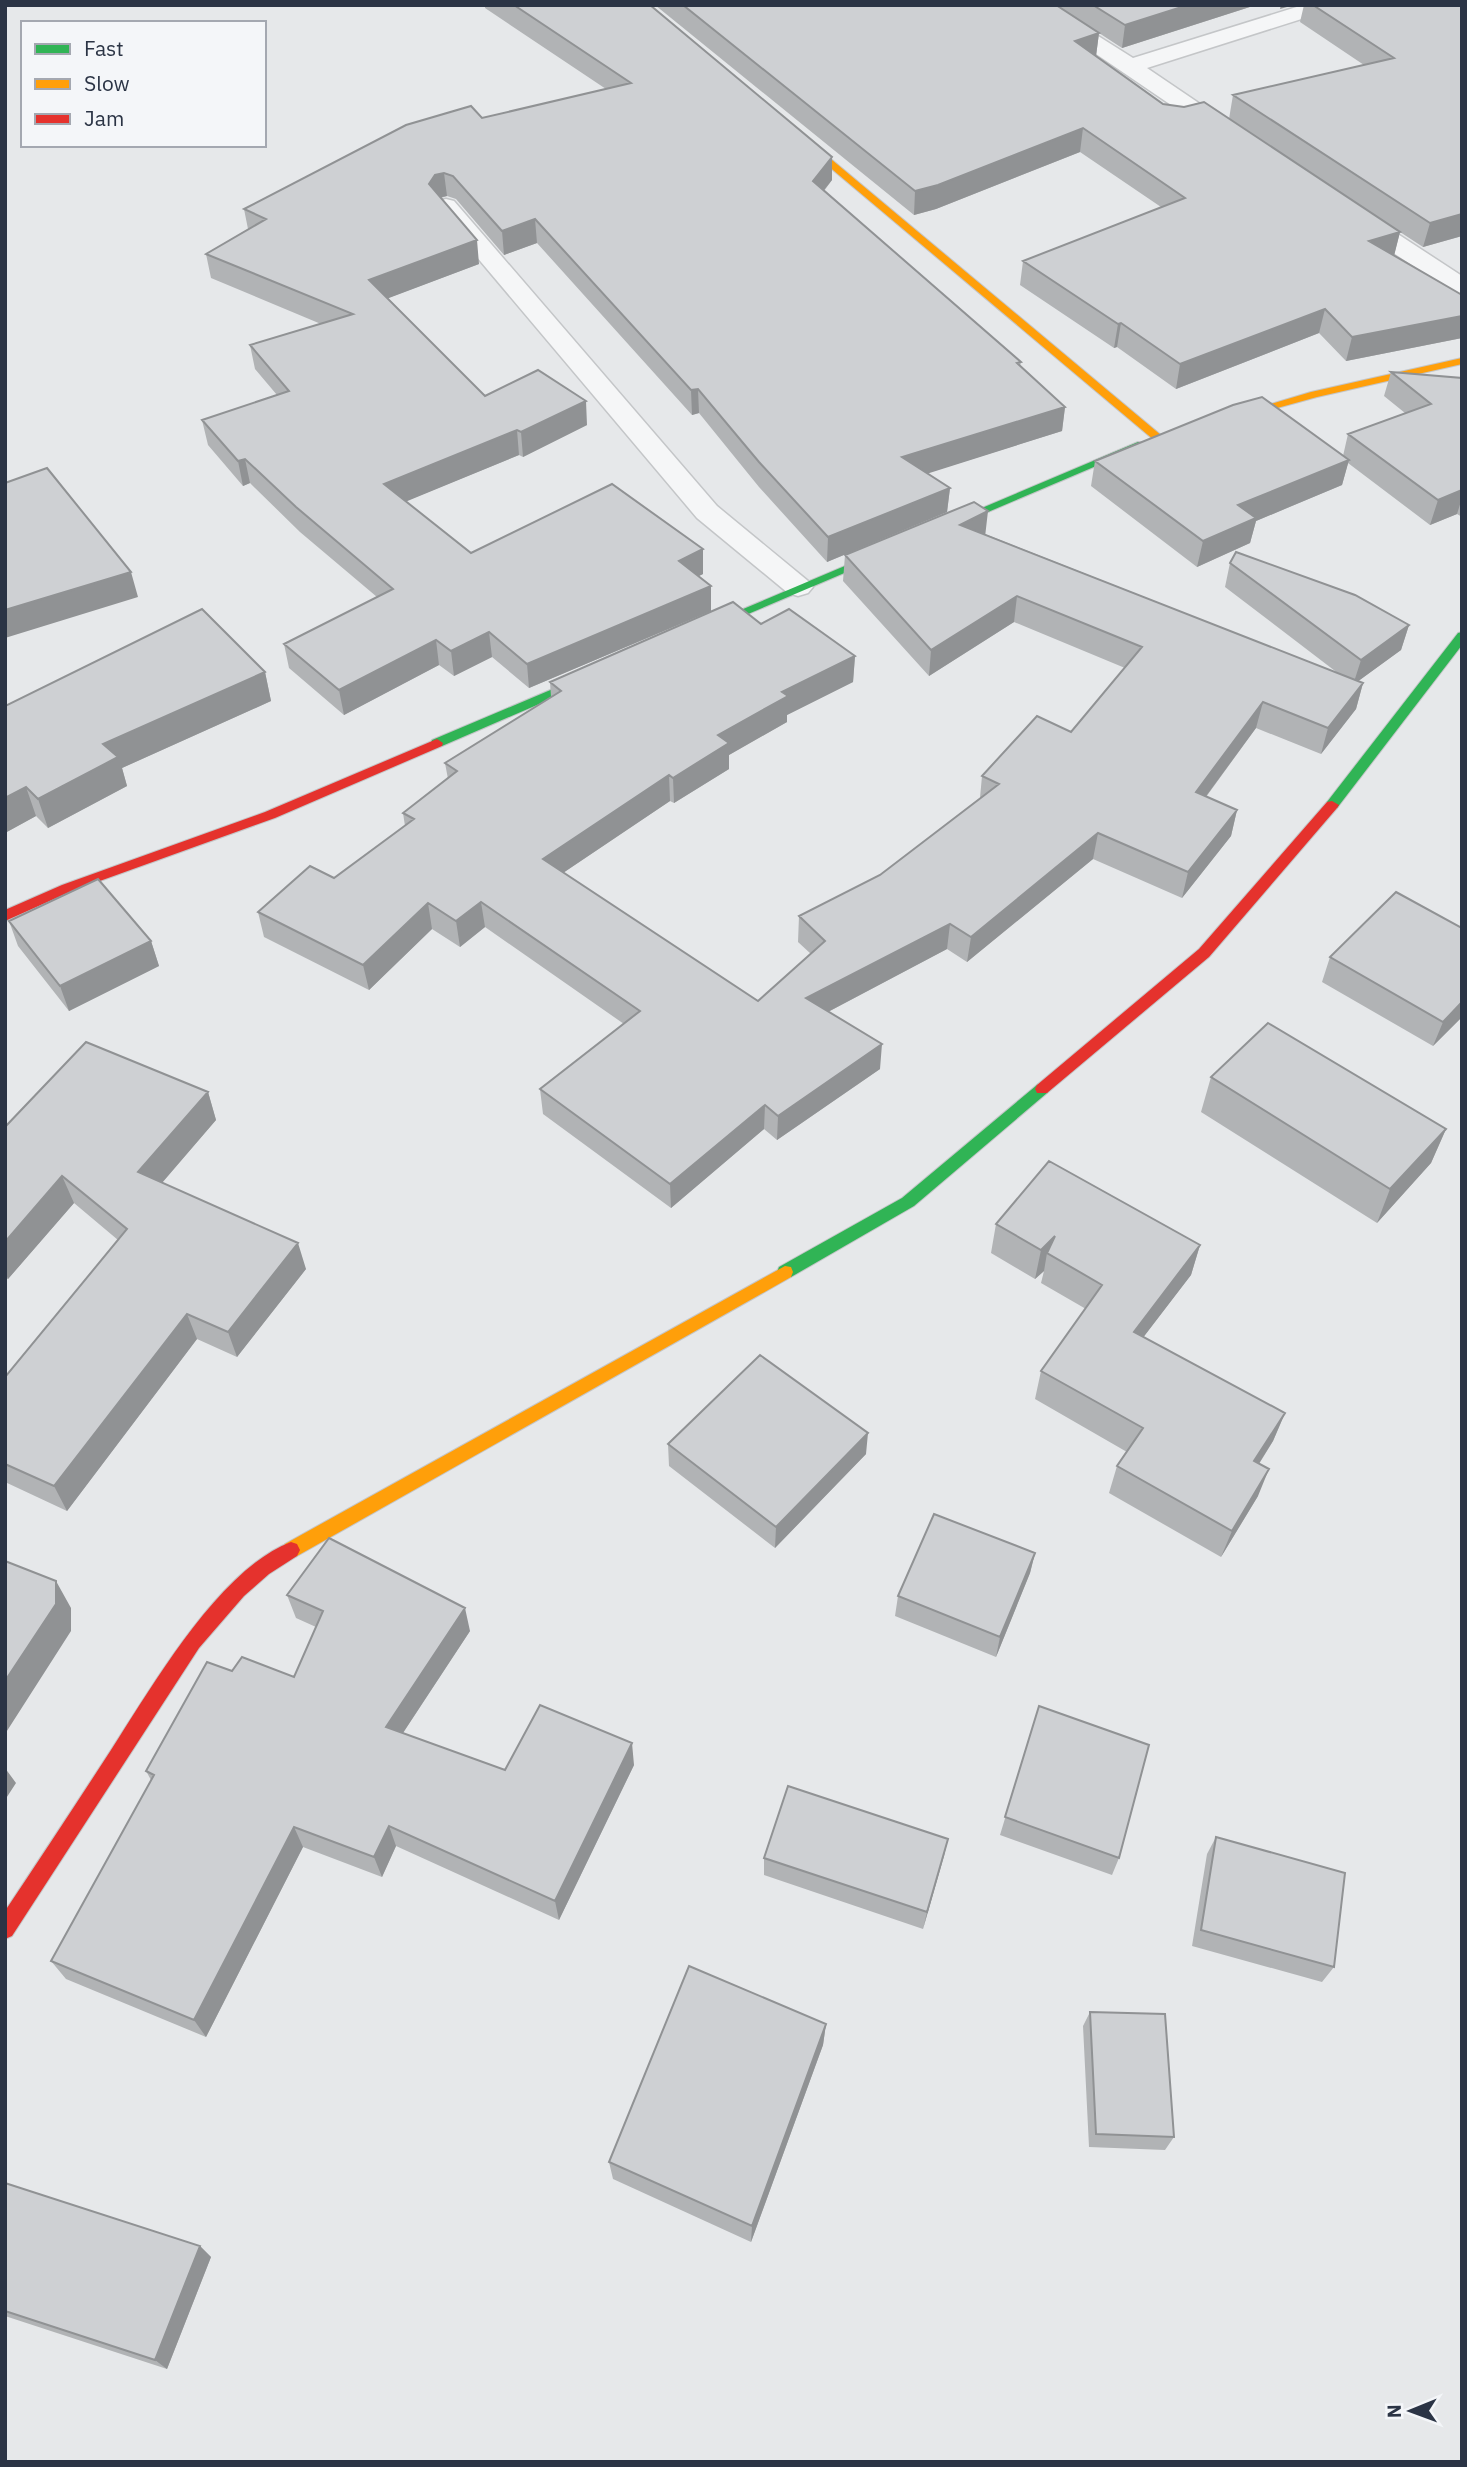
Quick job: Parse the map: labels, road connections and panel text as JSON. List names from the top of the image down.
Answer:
{
  "legend": ["Fast", "Slow", "Jam"],
  "north": "left"
}
